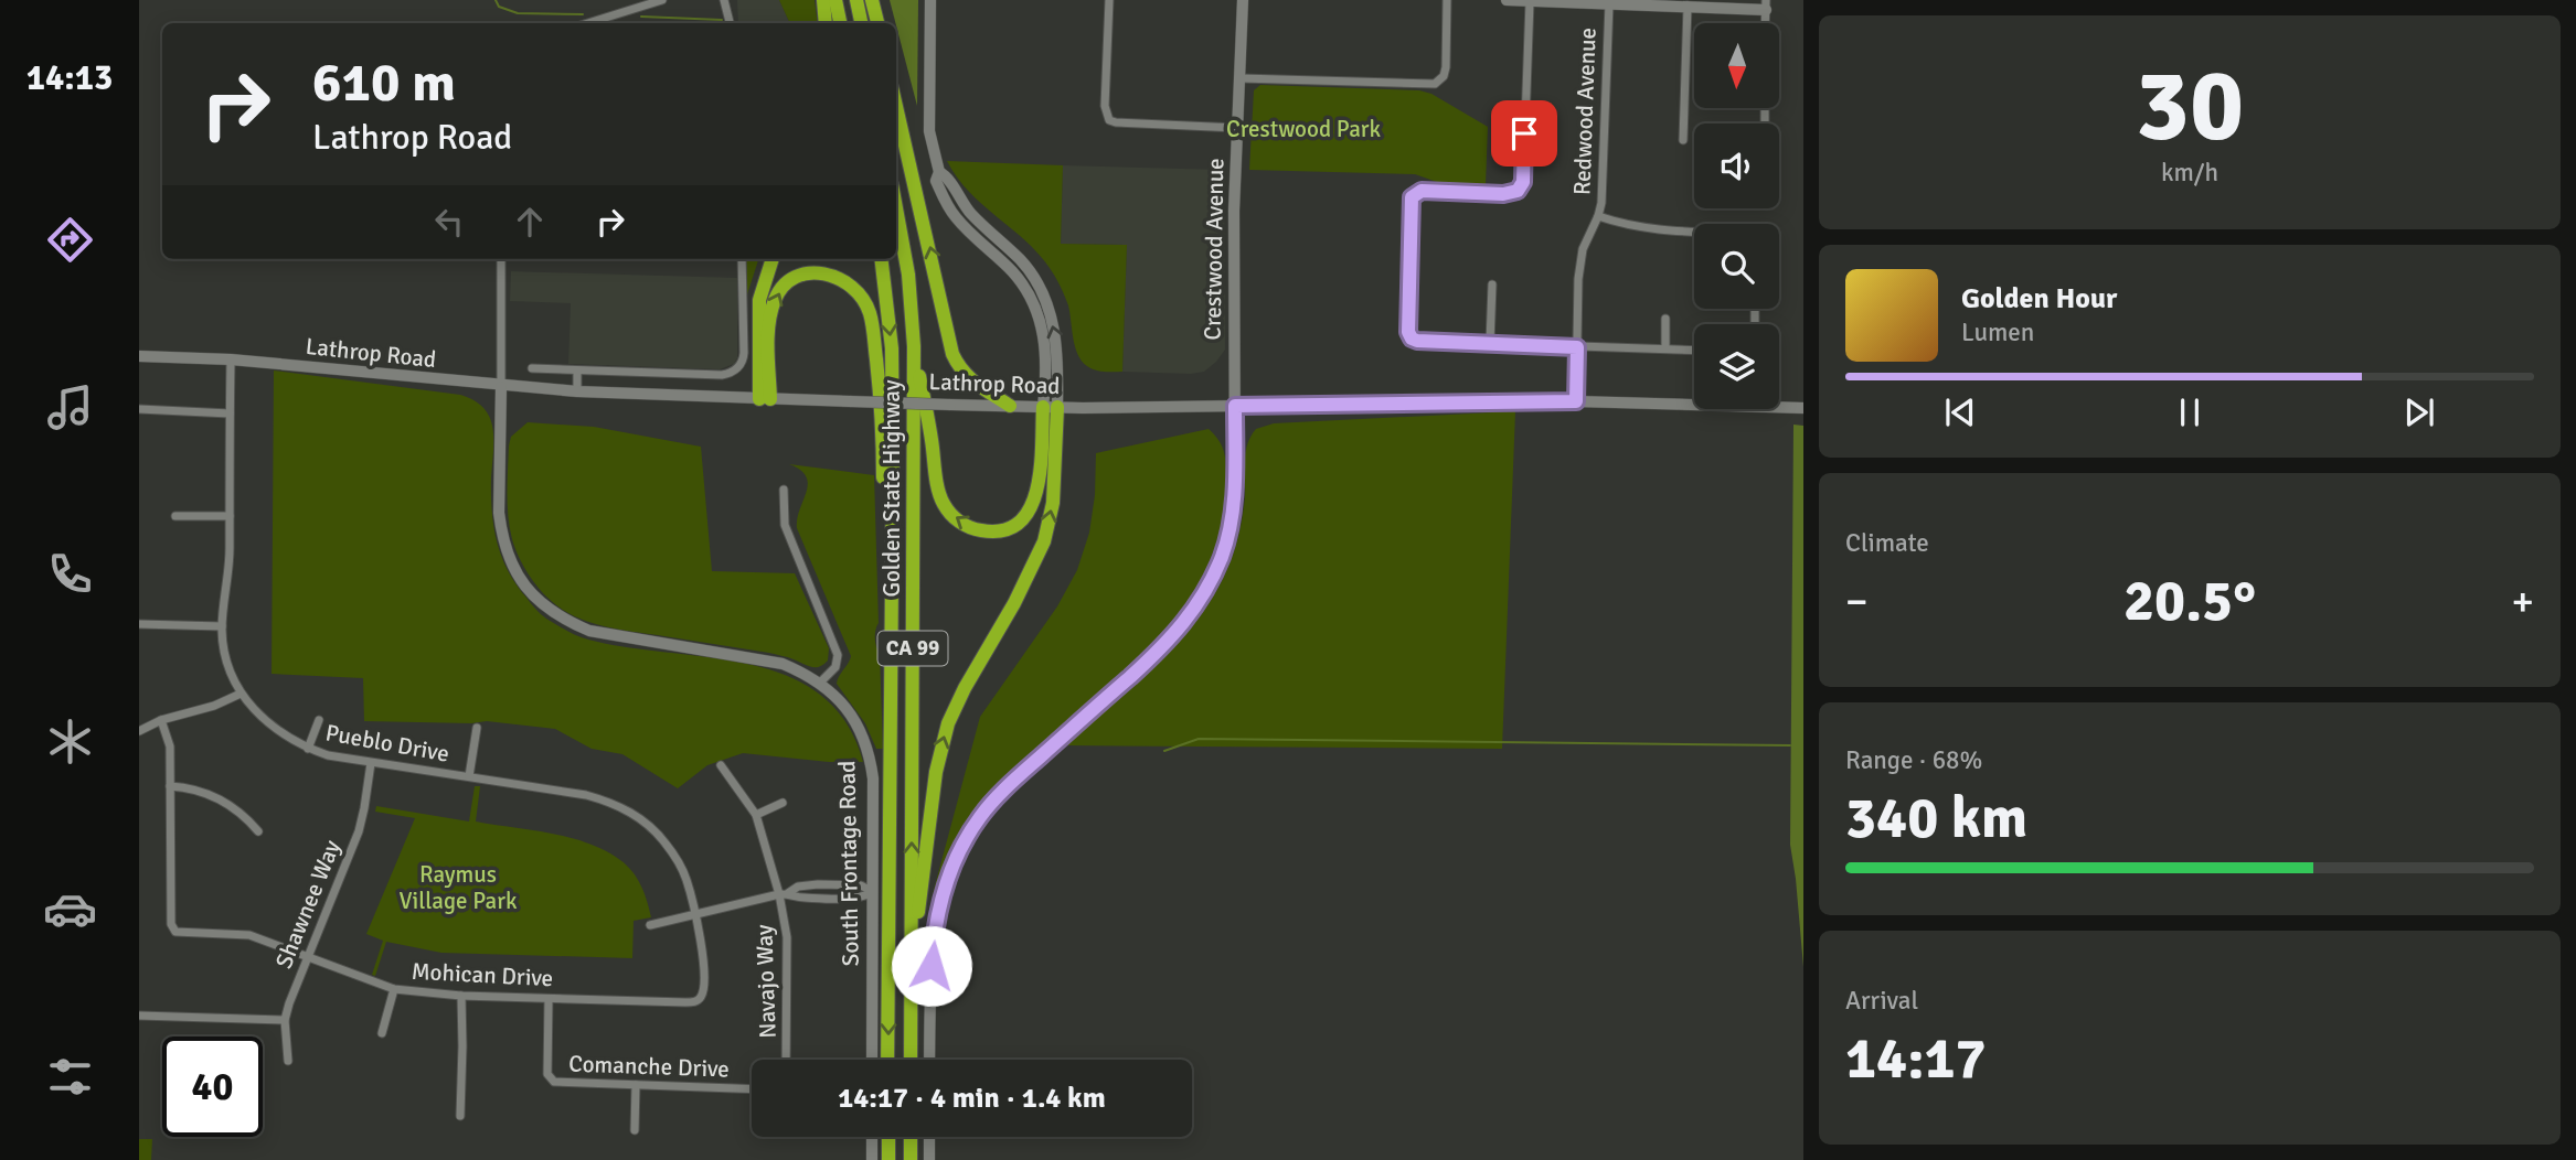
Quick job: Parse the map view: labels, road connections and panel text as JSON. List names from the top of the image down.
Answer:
{
  "streets": {
    "highway": ["Golden State Highway", "CA 99"],
    "street": [
      "Redwood Avenue",
      "Crestwood Avenue",
      "Lathrop Road",
      "Pueblo Drive",
      "South Frontage Road",
      "Shawnee Way",
      "Mohican Drive",
      "Navajo Way",
      "Comanche Drive"
    ]
  },
  "crossings": [
    ["Redwood Avenue", "Lathrop Road"],
    ["Crestwood Avenue", "Lathrop Road"],
    ["Lathrop Road", "Pueblo Drive"],
    ["Lathrop Road", "South Frontage Road"],
    ["Pueblo Drive", "Shawnee Way"],
    ["Pueblo Drive", "Mohican Drive"],
    ["Shawnee Way", "Mohican Drive"],
    ["Mohican Drive", "Comanche Drive"]
  ],
  "parks": ["Crestwood Park", "Raymus Village Park"],
  "north": "bottom",
  "page": {
    "tabs": "14:13",
    "tile": [
      ["30", "km/h"],
      "Climate",
      ["Range · 68%", "340 km"],
      ["Arrival", "14:17"]
    ],
    "turn": ["610 m", "Lathrop Road"],
    "song": ["Golden Hour", "Lumen"],
    "heat": ["−", "20.5°", "+"],
    "limit": "40",
    "trip": "14:17 · 4 min · 1.4 km"
  }
}
